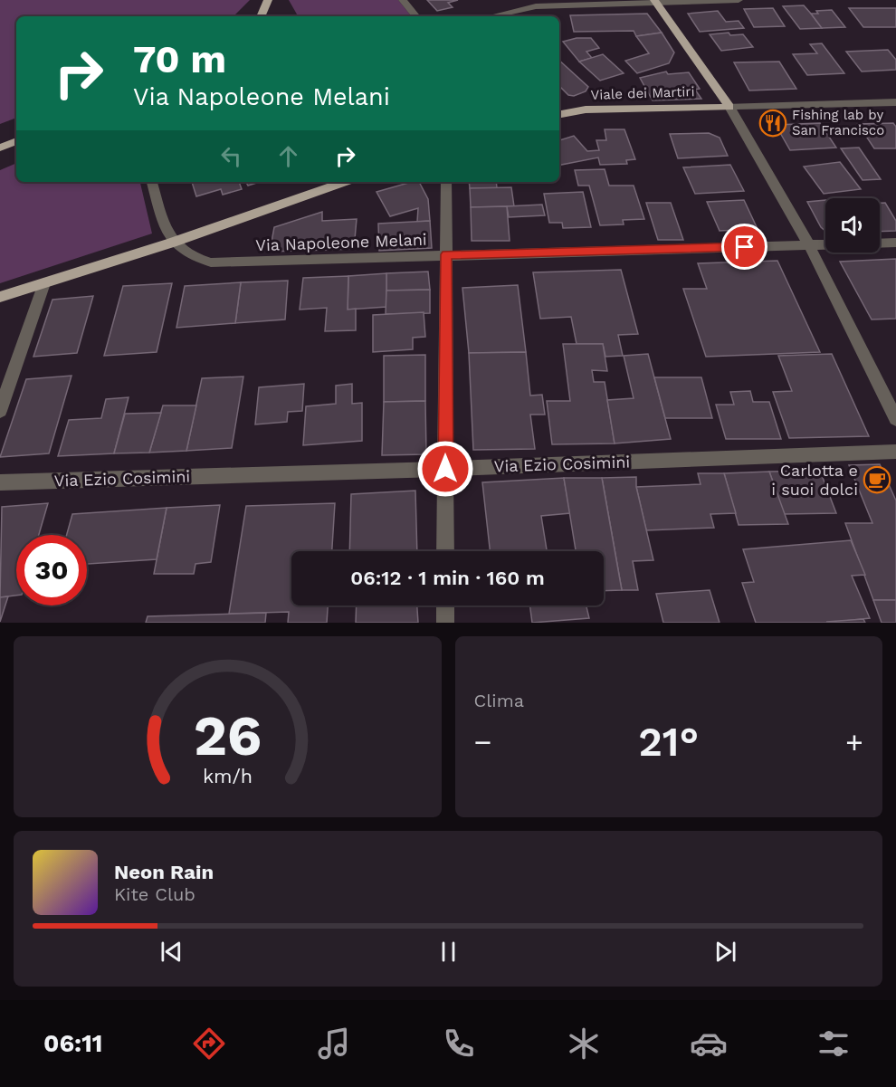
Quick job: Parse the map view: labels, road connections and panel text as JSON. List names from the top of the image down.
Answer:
{
  "streets": {
    "main road": ["Viale dei Martiri"],
    "street": ["Via Napoleone Melani", "Via Ezio Cosimini"]
  },
  "places": {
    "restaurant": ["Fishing lab by San Francisco"],
    "cafe": ["Carlotta e i suoi dolci"]
  },
  "page": {
    "turn": ["70 m", "Via Napoleone Melani"],
    "limit": "30",
    "trip": "06:12 · 1 min · 160 m",
    "tile": "Clima",
    "heat": ["−", "21°", "+"],
    "song": ["Neon Rain", "Kite Club"],
    "tabs": "06:11",
    "gauge": ["26", "km/h"]
  }
}
